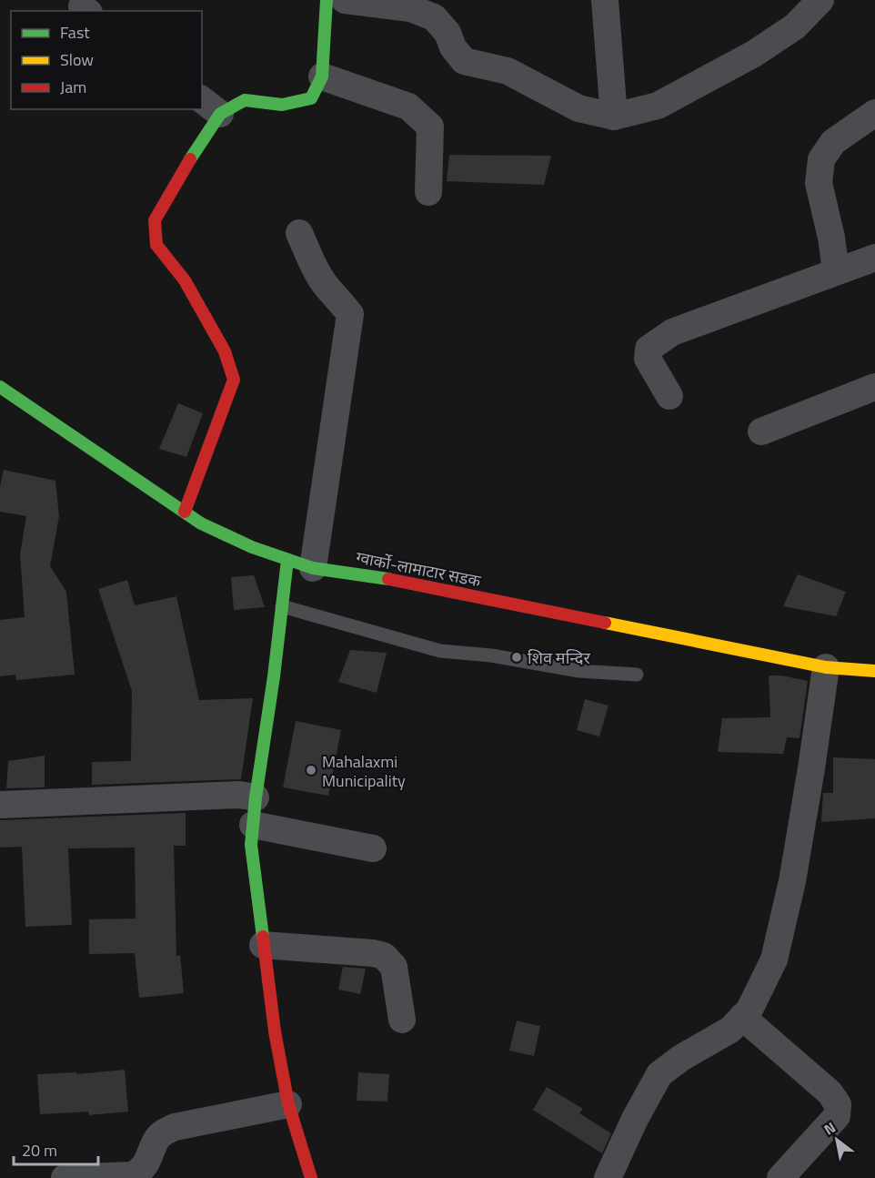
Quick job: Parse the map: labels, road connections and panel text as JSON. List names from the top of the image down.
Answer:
{
  "streets": {
    "street": ["ग्वार्को-लामाटार सडक"]
  },
  "places": ["शिव मन्दिर", "Mahalaxmi Municipality"],
  "legend": ["Fast", "Slow", "Jam"],
  "scale_bar": "20 m",
  "north": "top left"
}
